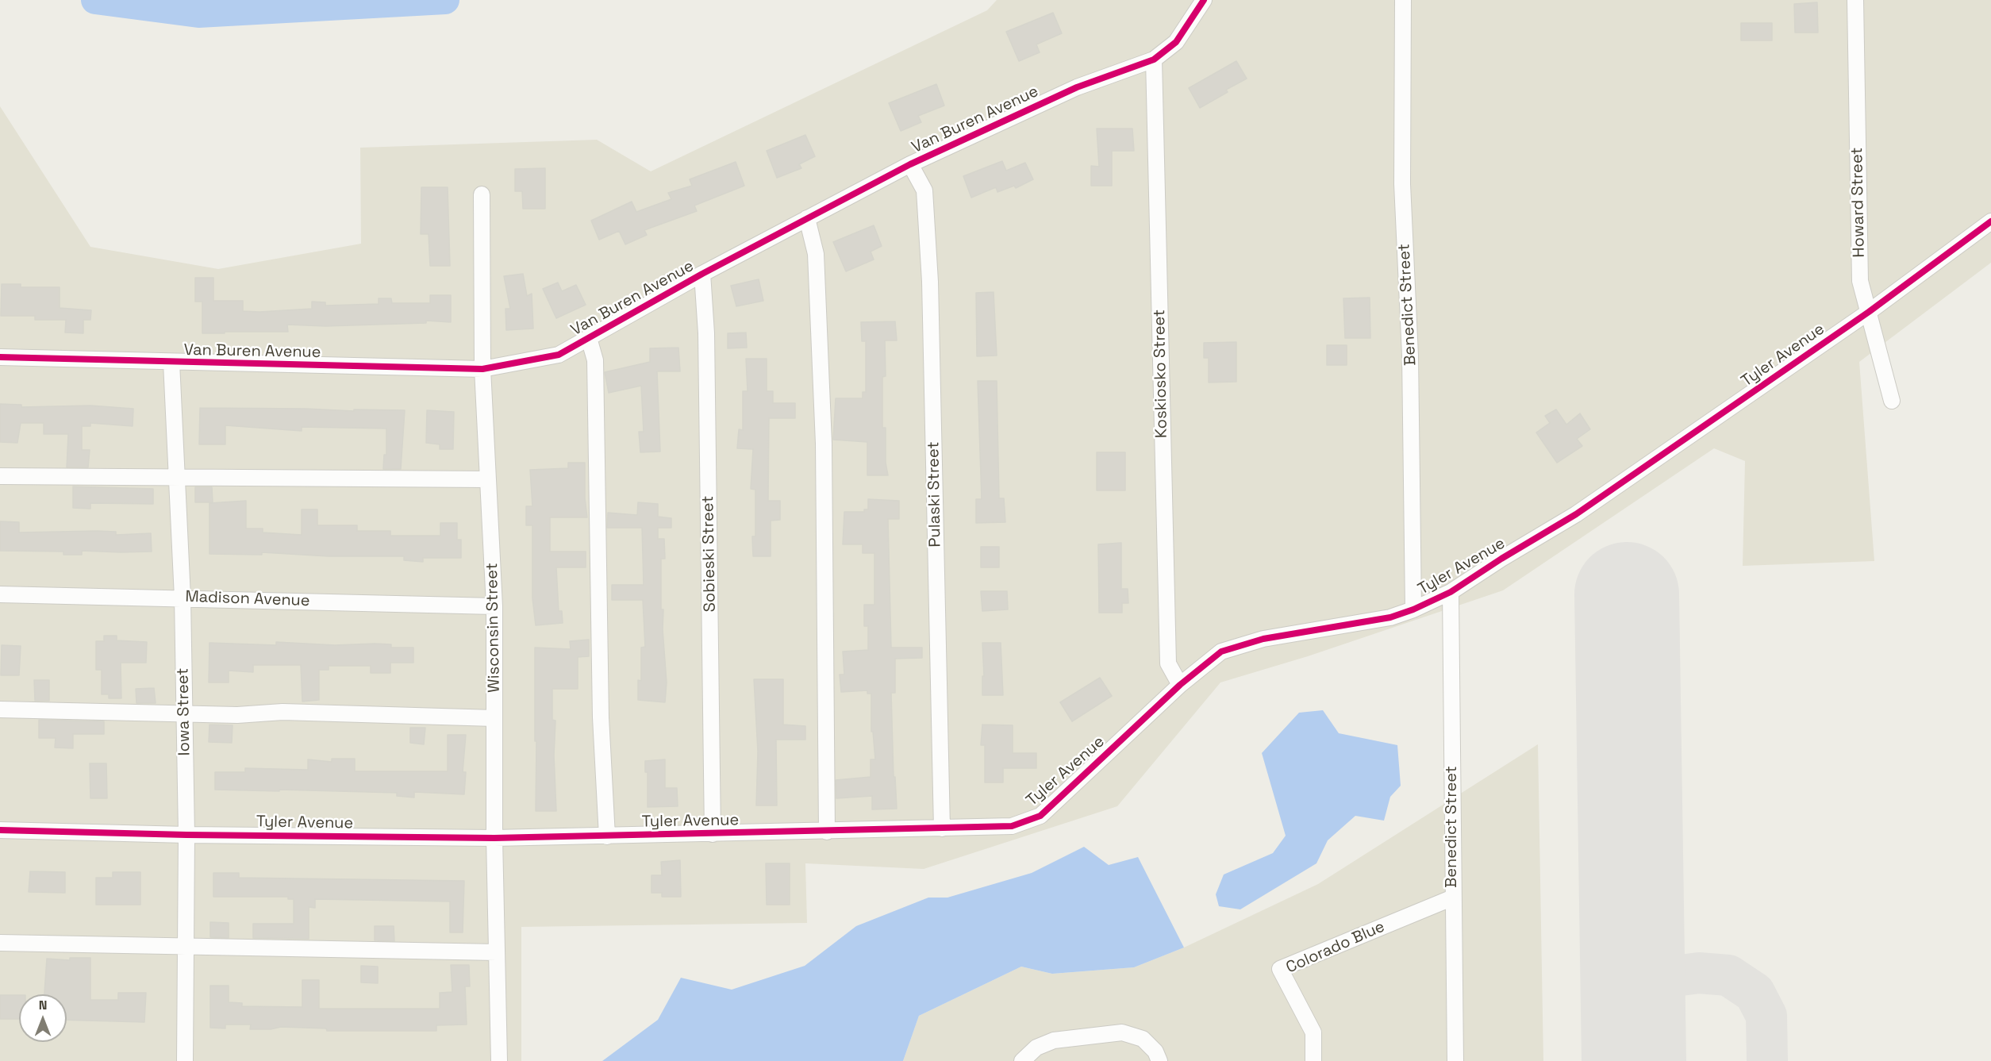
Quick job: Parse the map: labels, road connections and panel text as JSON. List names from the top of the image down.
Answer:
{
  "streets": {
    "street": [
      "Van Buren Avenue",
      "Howard Street",
      "Benedict Street",
      "Tyler Avenue",
      "Koskiosko Street",
      "Pulaski Street",
      "Sobieski Street",
      "Madison Avenue",
      "Wisconsin Street",
      "Iowa Street",
      "Colorado Blue"
    ]
  },
  "crossings": [
    ["Van Buren Avenue", "Koskiosko Street"],
    ["Van Buren Avenue", "Pulaski Street"],
    ["Van Buren Avenue", "Sobieski Street"],
    ["Van Buren Avenue", "Wisconsin Street"],
    ["Van Buren Avenue", "Iowa Street"],
    ["Howard Street", "Tyler Avenue"],
    ["Benedict Street", "Tyler Avenue"],
    ["Benedict Street", "Colorado Blue"],
    ["Tyler Avenue", "Koskiosko Street"],
    ["Tyler Avenue", "Pulaski Street"],
    ["Tyler Avenue", "Sobieski Street"],
    ["Tyler Avenue", "Wisconsin Street"],
    ["Tyler Avenue", "Iowa Street"],
    ["Madison Avenue", "Wisconsin Street"],
    ["Madison Avenue", "Iowa Street"]
  ],
  "north": "top"
}
